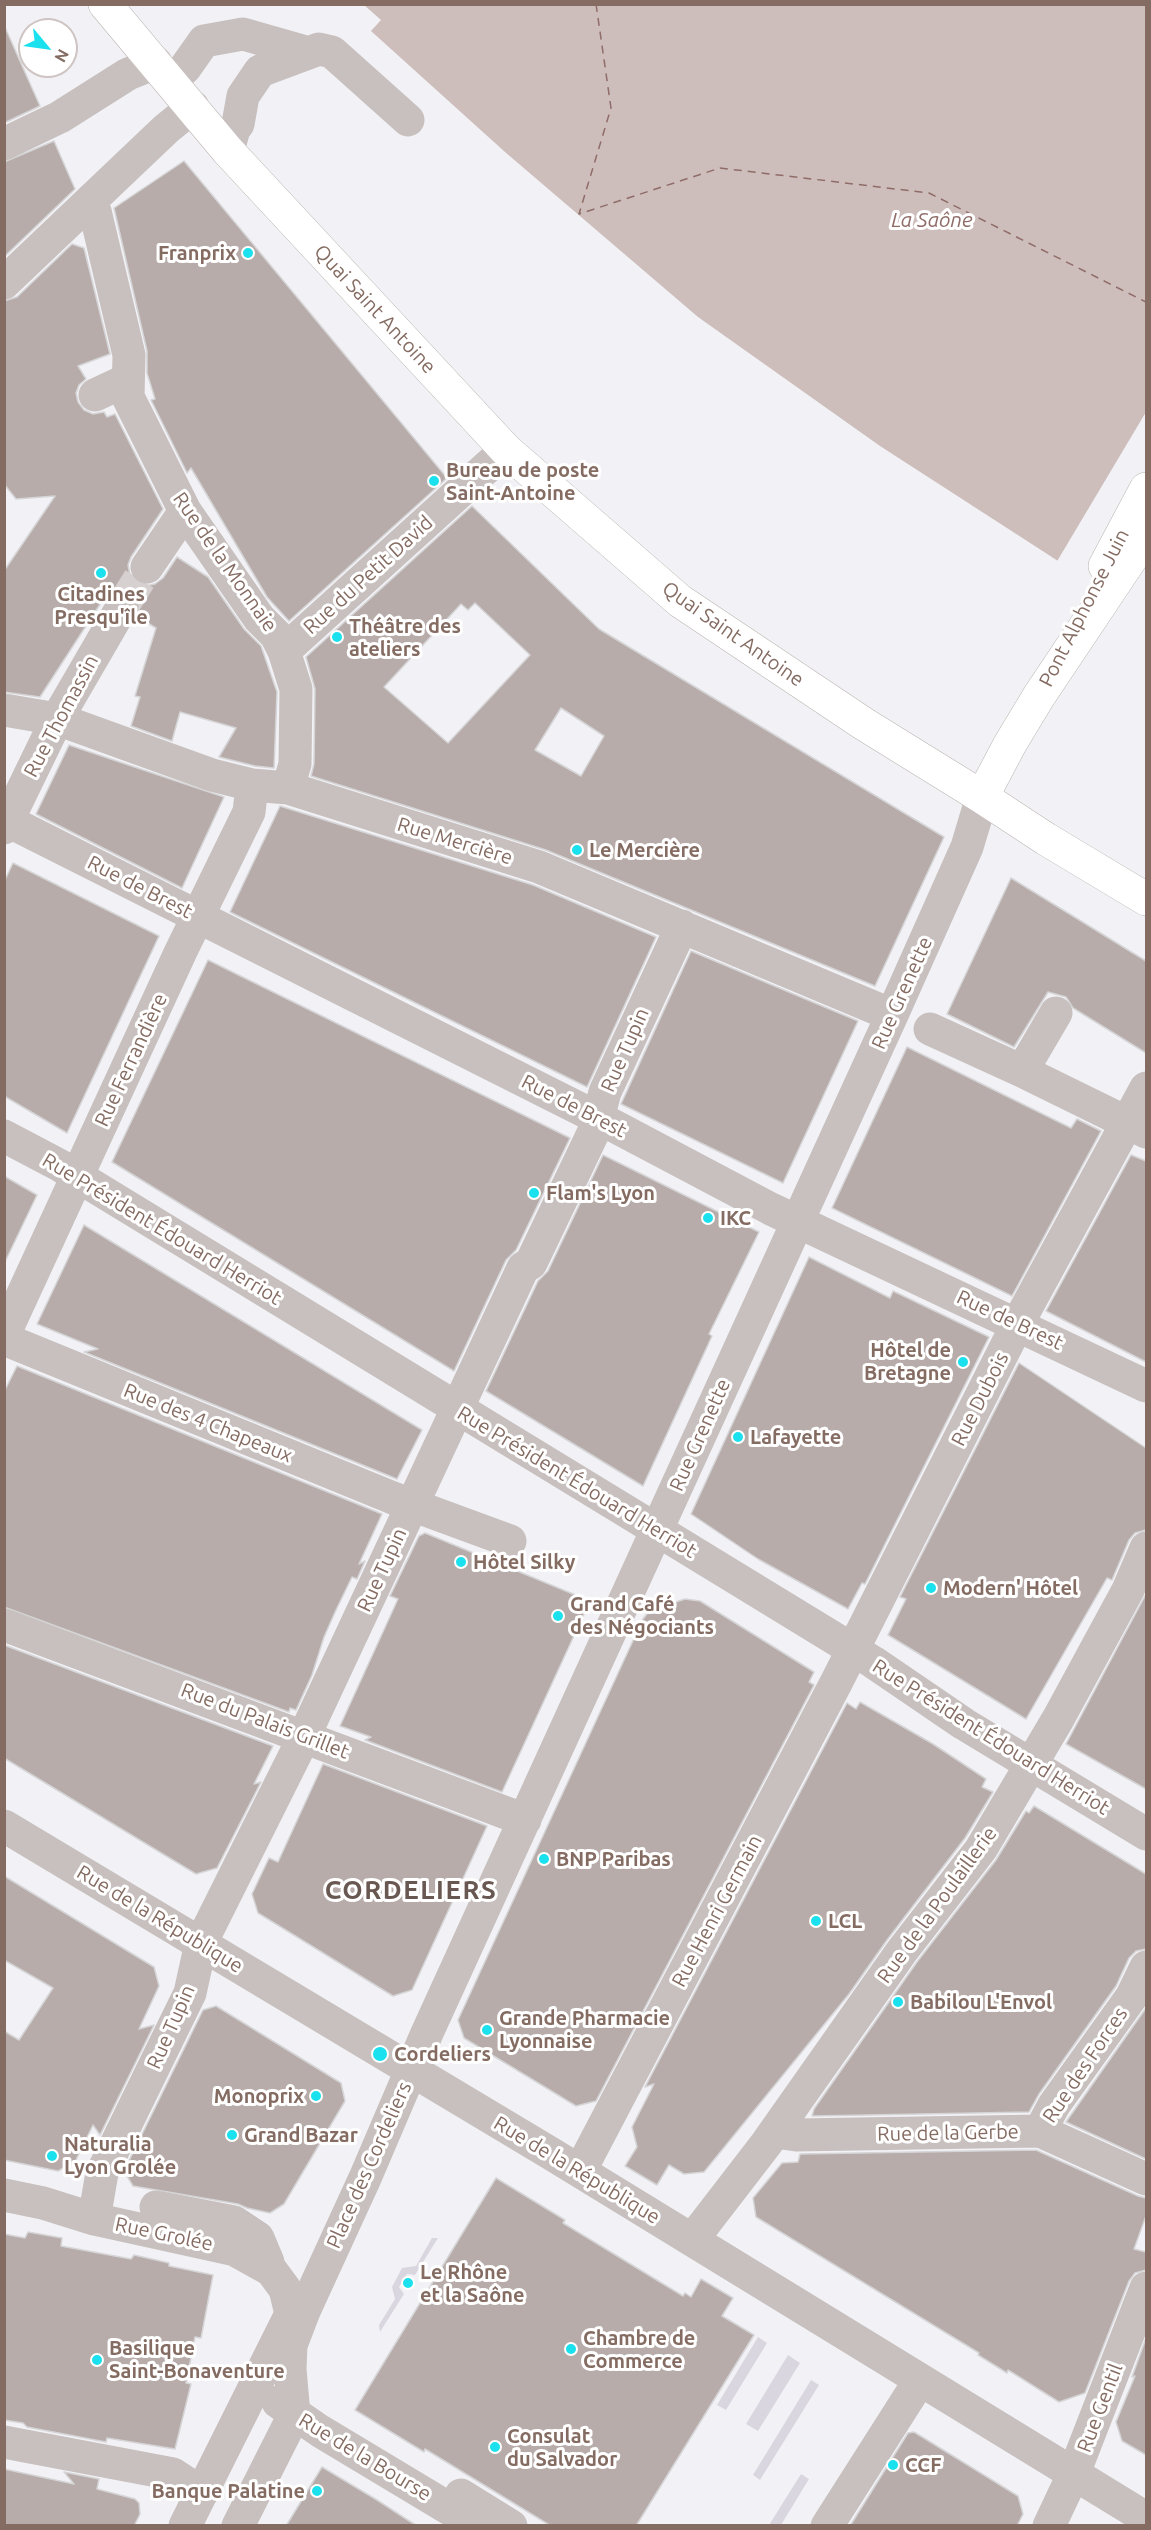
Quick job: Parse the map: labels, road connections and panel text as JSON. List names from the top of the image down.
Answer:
{
  "streets": {
    "main road": ["Quai Saint Antoine", "Pont Alphonse Juin"],
    "street": [
      "Rue de la Monnaie",
      "Rue du Petit David",
      "Rue Thomassin",
      "Rue Mercière",
      "Rue de Brest",
      "Rue Grenette",
      "Rue Tupin",
      "Rue Ferrandière",
      "Rue Président Édouard Herriot",
      "Rue Dubois",
      "Rue des 4 Chapeaux",
      "Rue du Palais Grillet",
      "Rue de la Poulaillerie",
      "Rue Henri Germain",
      "Rue de la République",
      "Rue des Forces",
      "Rue de la Gerbe",
      "Place des Cordeliers",
      "Rue Grolée",
      "Rue Gentil",
      "Rue de la Bourse"
    ]
  },
  "crossings": [
    ["Quai Saint Antoine", "Rue du Petit David"],
    ["Quai Saint Antoine", "Pont Alphonse Juin"],
    ["Quai Saint Antoine", "Rue Grenette"],
    ["Rue de la Monnaie", "Rue du Petit David"],
    ["Rue de la Monnaie", "Rue Mercière"],
    ["Pont Alphonse Juin", "Rue Grenette"],
    ["Rue Thomassin", "Rue Mercière"],
    ["Rue Thomassin", "Rue de Brest"],
    ["Rue Mercière", "Rue Grenette"],
    ["Rue Mercière", "Rue Tupin"],
    ["Rue Mercière", "Rue Ferrandière"],
    ["Rue de Brest", "Rue Grenette"],
    ["Rue de Brest", "Rue Tupin"],
    ["Rue de Brest", "Rue Ferrandière"],
    ["Rue de Brest", "Rue Dubois"],
    ["Rue Grenette", "Rue Président Édouard Herriot"],
    ["Rue Grenette", "Rue du Palais Grillet"],
    ["Rue Grenette", "Rue de la République"],
    ["Rue Grenette", "Place des Cordeliers"],
    ["Rue Tupin", "Rue Président Édouard Herriot"],
    ["Rue Tupin", "Rue des 4 Chapeaux"],
    ["Rue Tupin", "Rue du Palais Grillet"],
    ["Rue Tupin", "Rue de la République"],
    ["Rue Tupin", "Rue Grolée"],
    ["Rue Ferrandière", "Rue Président Édouard Herriot"],
    ["Rue Ferrandière", "Rue des 4 Chapeaux"],
    ["Rue Président Édouard Herriot", "Rue Dubois"],
    ["Rue Président Édouard Herriot", "Rue de la Poulaillerie"],
    ["Rue Président Édouard Herriot", "Rue Henri Germain"],
    ["Rue Dubois", "Rue Henri Germain"],
    ["Rue de la Poulaillerie", "Rue de la République"],
    ["Rue de la Poulaillerie", "Rue de la Gerbe"],
    ["Rue Henri Germain", "Rue de la République"],
    ["Rue de la République", "Place des Cordeliers"],
    ["Rue de la République", "Rue Gentil"],
    ["Rue des Forces", "Rue de la Gerbe"],
    ["Place des Cordeliers", "Rue Grolée"],
    ["Place des Cordeliers", "Rue de la Bourse"]
  ],
  "districts": ["CORDELIERS"],
  "water": ["La Saône"],
  "places": [
    "Franprix",
    "Bureau de poste Saint-Antoine",
    "Citadines Presqu'île",
    "Théâtre des ateliers",
    "Le Mercière",
    "Flam's Lyon",
    "IKC",
    "Hôtel de Bretagne",
    "Lafayette",
    "Hôtel Silky",
    "Modern' Hôtel",
    "Grand Café des Négociants",
    "BNP Paribas",
    "LCL",
    "Babilou L'Envol",
    "Grande Pharmacie Lyonnaise",
    "Cordeliers",
    "Monoprix",
    "Grand Bazar",
    "Naturalia Lyon Grolée",
    "Le Rhône et la Saône",
    "Chambre de Commerce",
    "Basilique Saint-Bonaventure",
    "Consulat du Salvador",
    "CCF",
    "Banque Palatine"
  ],
  "north": "bottom right"
}
